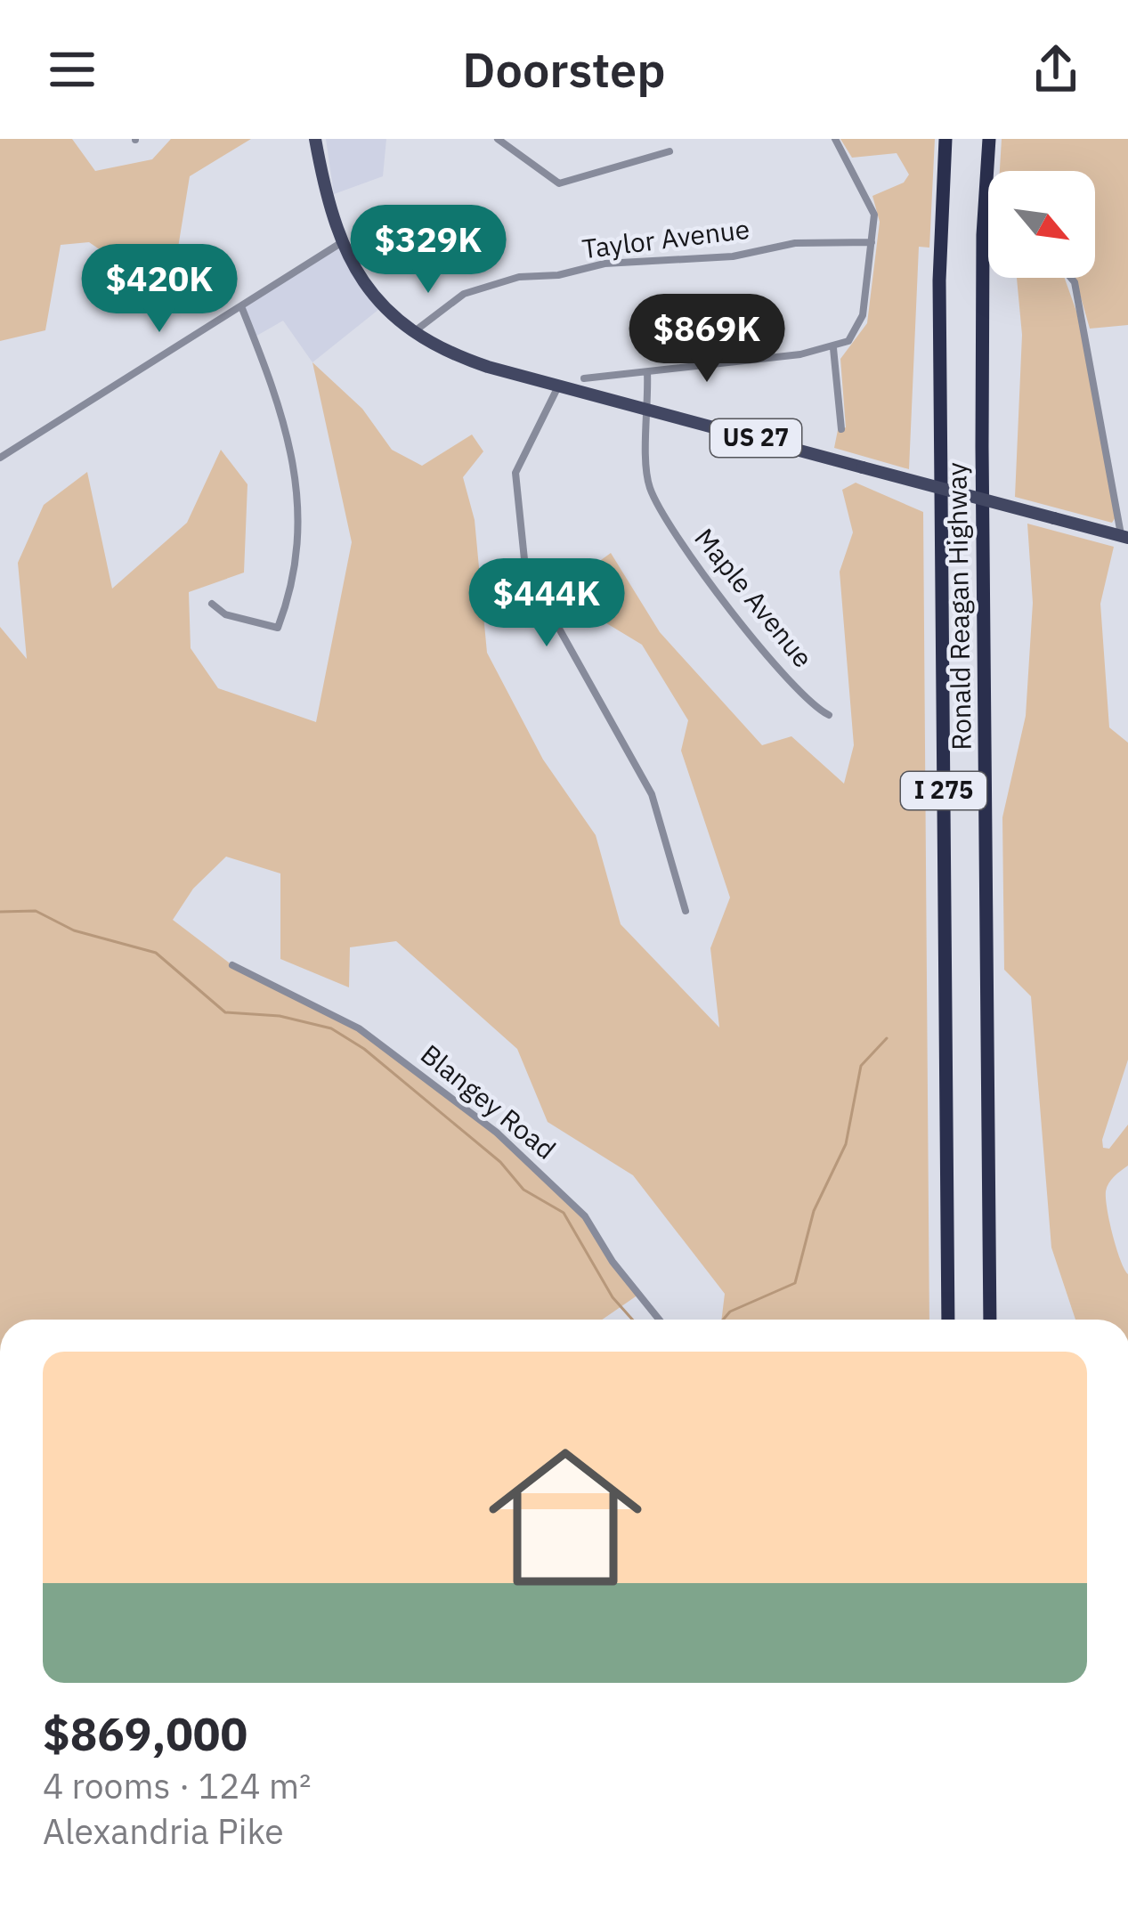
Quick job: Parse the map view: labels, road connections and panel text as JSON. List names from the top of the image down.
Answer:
{
  "streets": {
    "highway": ["Ronald Reagan Highway", "I 275"],
    "main road": ["US 27"],
    "street": ["Taylor Avenue", "Maple Avenue", "Blangey Road"]
  },
  "crossings": [
    ["Taylor Avenue", "US 27"],
    ["US 27", "Maple Avenue"]
  ],
  "north": "bottom right",
  "page": {
    "header": "Doorstep",
    "price": [
      "$329K",
      "$420K",
      "$869K",
      "$444K"
    ],
    "list": [
      {
        "name": "$869,000",
        "note": "4 rooms · 124 m² · Alexandria Pike"
      }
    ]
  }
}
